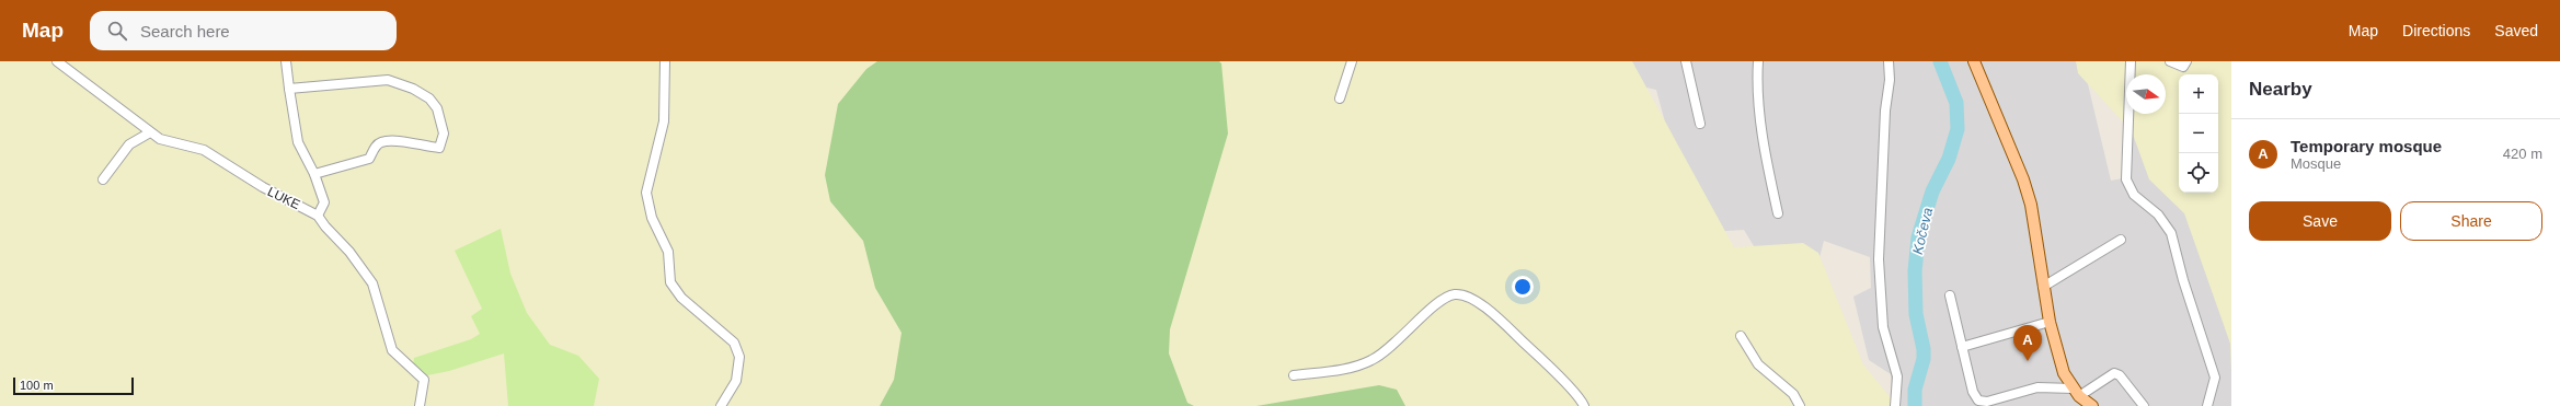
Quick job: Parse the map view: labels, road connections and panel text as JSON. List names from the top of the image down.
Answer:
{
  "streets": {
    "street": ["LUKE"]
  },
  "water": ["Kočeva"],
  "scale_bar": "100 m",
  "north": "right",
  "page": {
    "header": "Map",
    "search": "Search here",
    "nav": ["Map", "Directions", "Saved"],
    "heading": "Nearby",
    "map_buttons": ["+", "−"],
    "list": [
      {
        "mark": "A",
        "name": "Temporary mosque",
        "note": "Mosque",
        "value": "420 m"
      }
    ],
    "buttons": ["Save", "Share"],
    "pins": "A",
    "scale": "100 m"
  }
}
